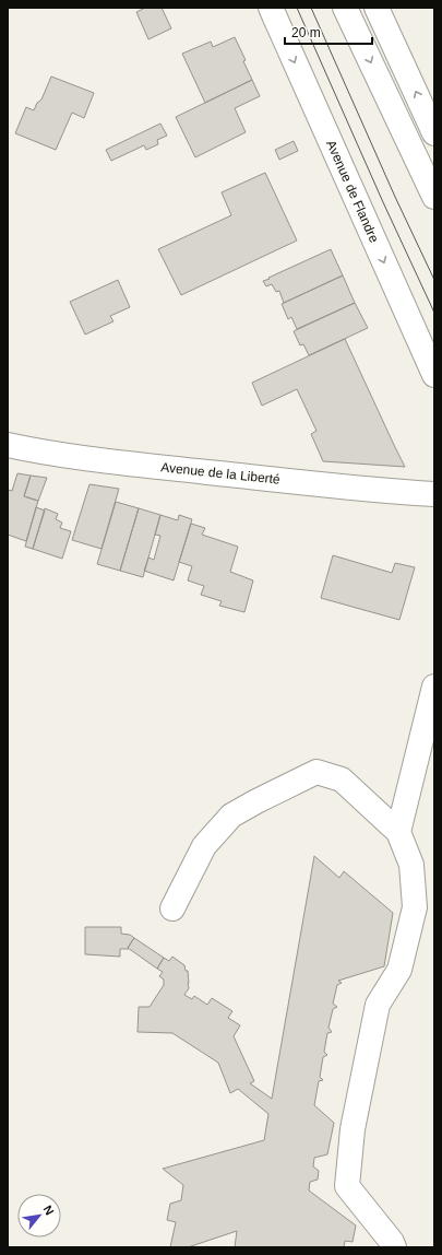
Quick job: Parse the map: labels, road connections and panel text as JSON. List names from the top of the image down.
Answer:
{
  "streets": {
    "street": ["Avenue de Flandre", "Avenue de la Liberté"]
  },
  "scale_bar": "20 m",
  "north": "top right"
}
